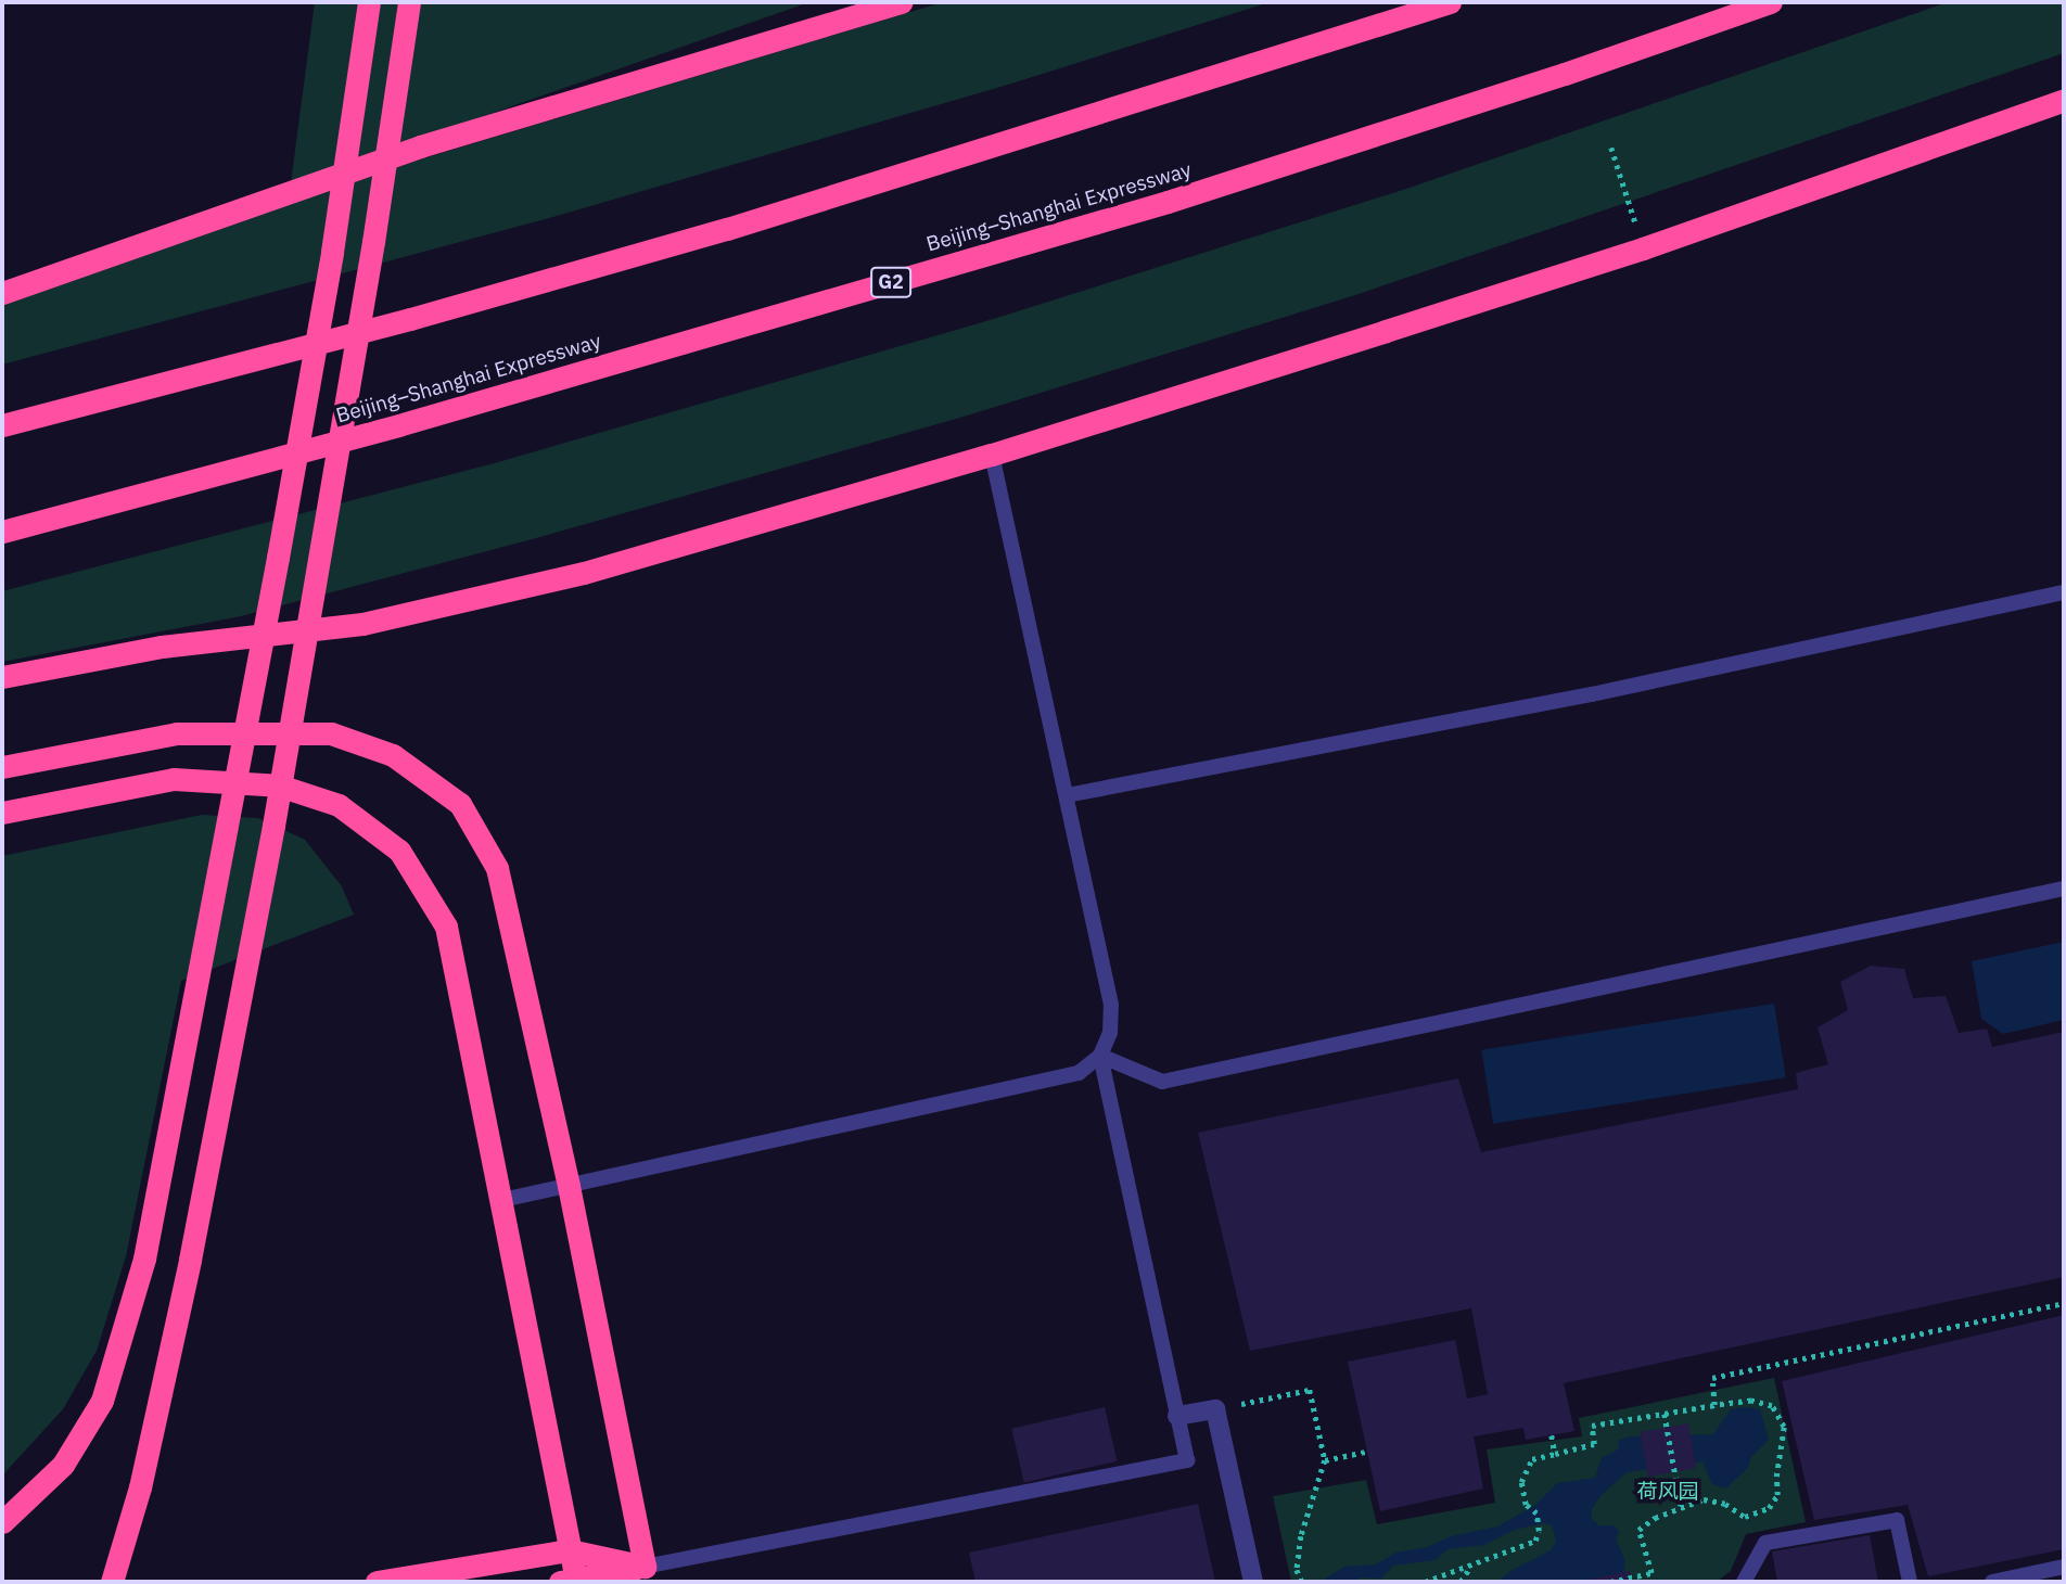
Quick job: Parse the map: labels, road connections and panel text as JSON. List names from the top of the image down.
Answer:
{
  "streets": {
    "highway": ["Beijing–Shanghai Expressway", "G2"]
  },
  "parks": ["荷风园"]
}
